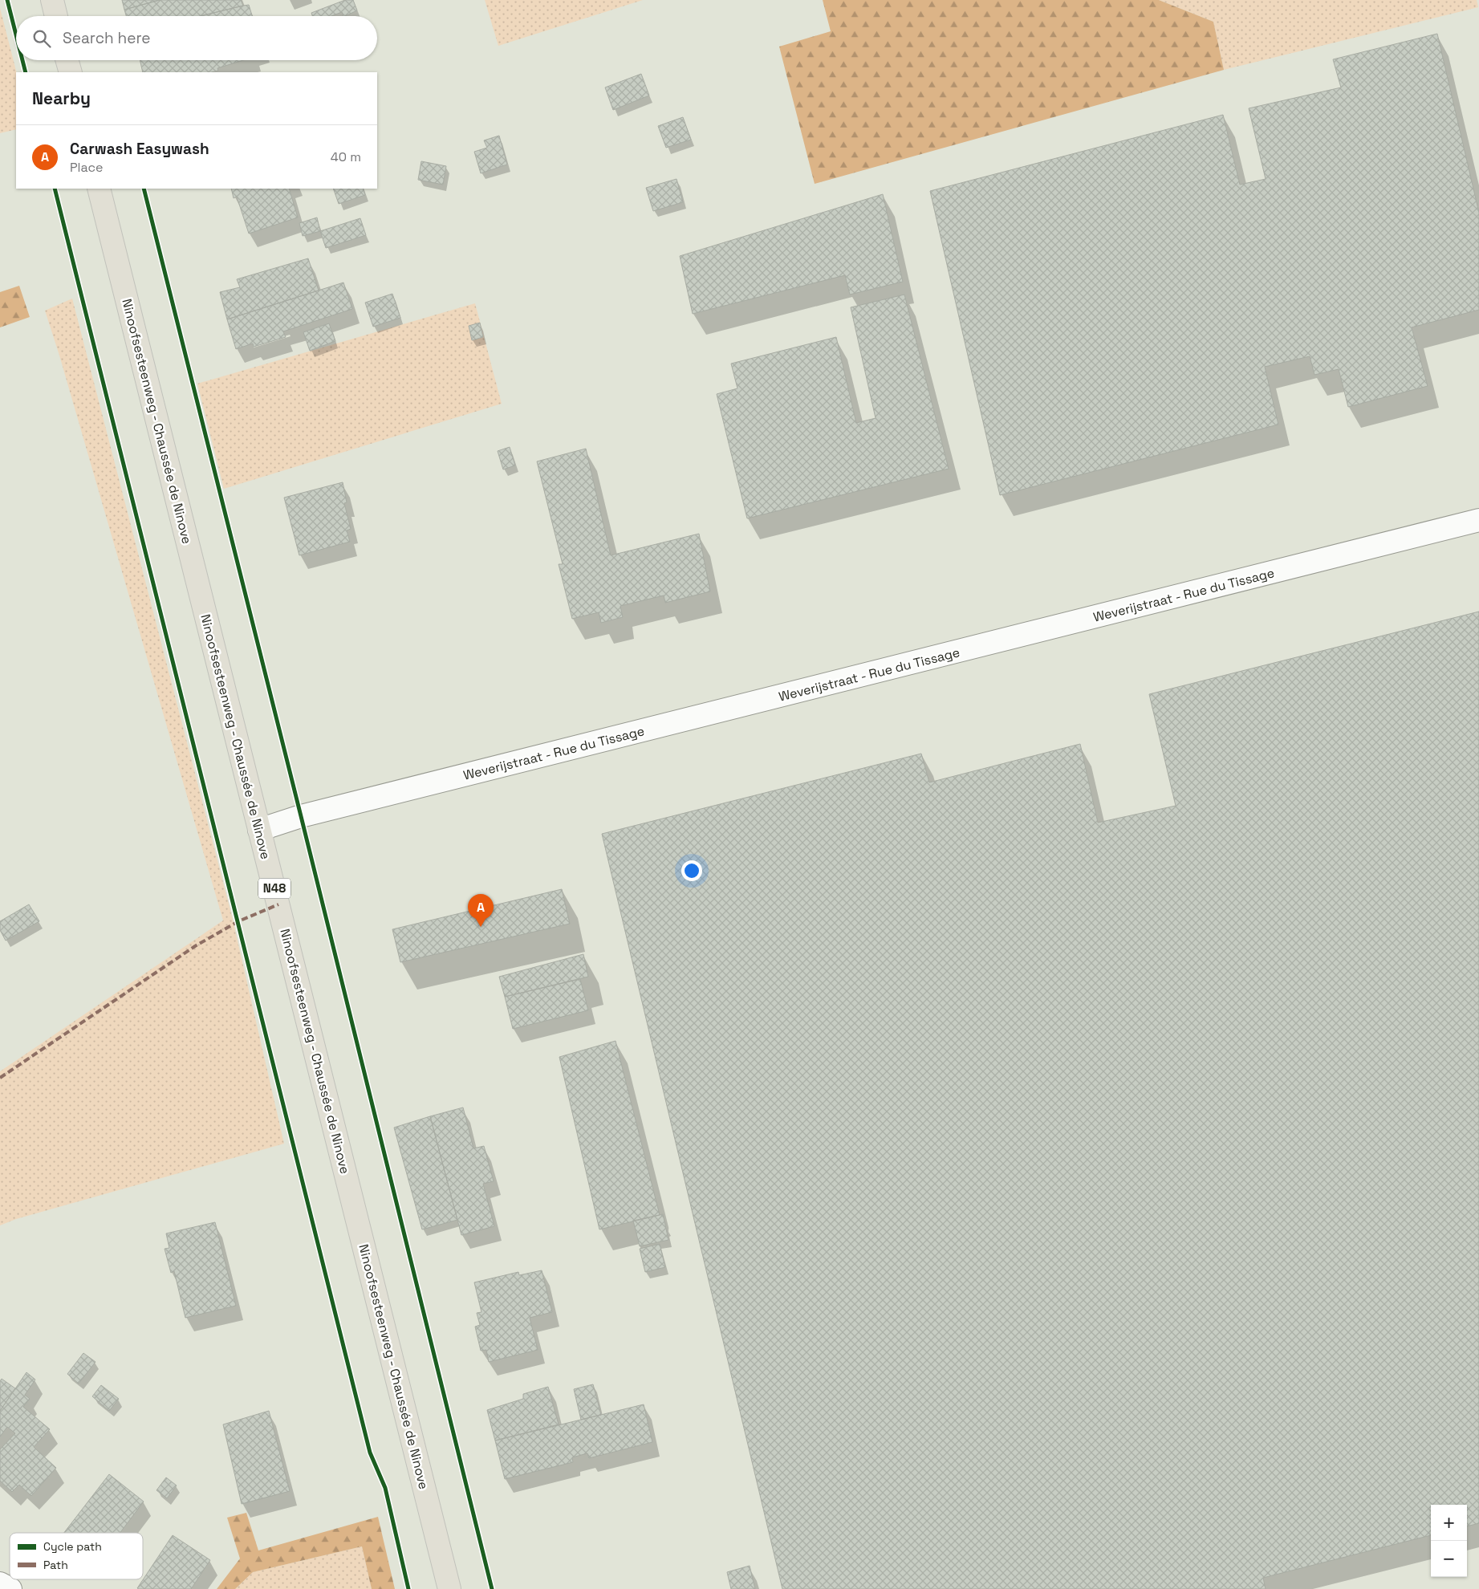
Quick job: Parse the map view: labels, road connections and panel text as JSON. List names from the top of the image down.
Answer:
{
  "streets": {
    "main road": ["Ninoofsesteenweg - Chaussée de Ninove", "N48"],
    "street": ["Weverijstraat - Rue du Tissage"]
  },
  "crossings": [
    ["Ninoofsesteenweg - Chaussée de Ninove", "Weverijstraat - Rue du Tissage"]
  ],
  "legend": ["Cycle path", "Path"],
  "page": {
    "search": "Search here",
    "heading": "Nearby",
    "list": [
      {
        "mark": "A",
        "name": "Carwash Easywash",
        "note": "Place",
        "value": "40 m"
      }
    ],
    "pins": "A",
    "map_buttons": ["+", "−"]
  }
}
